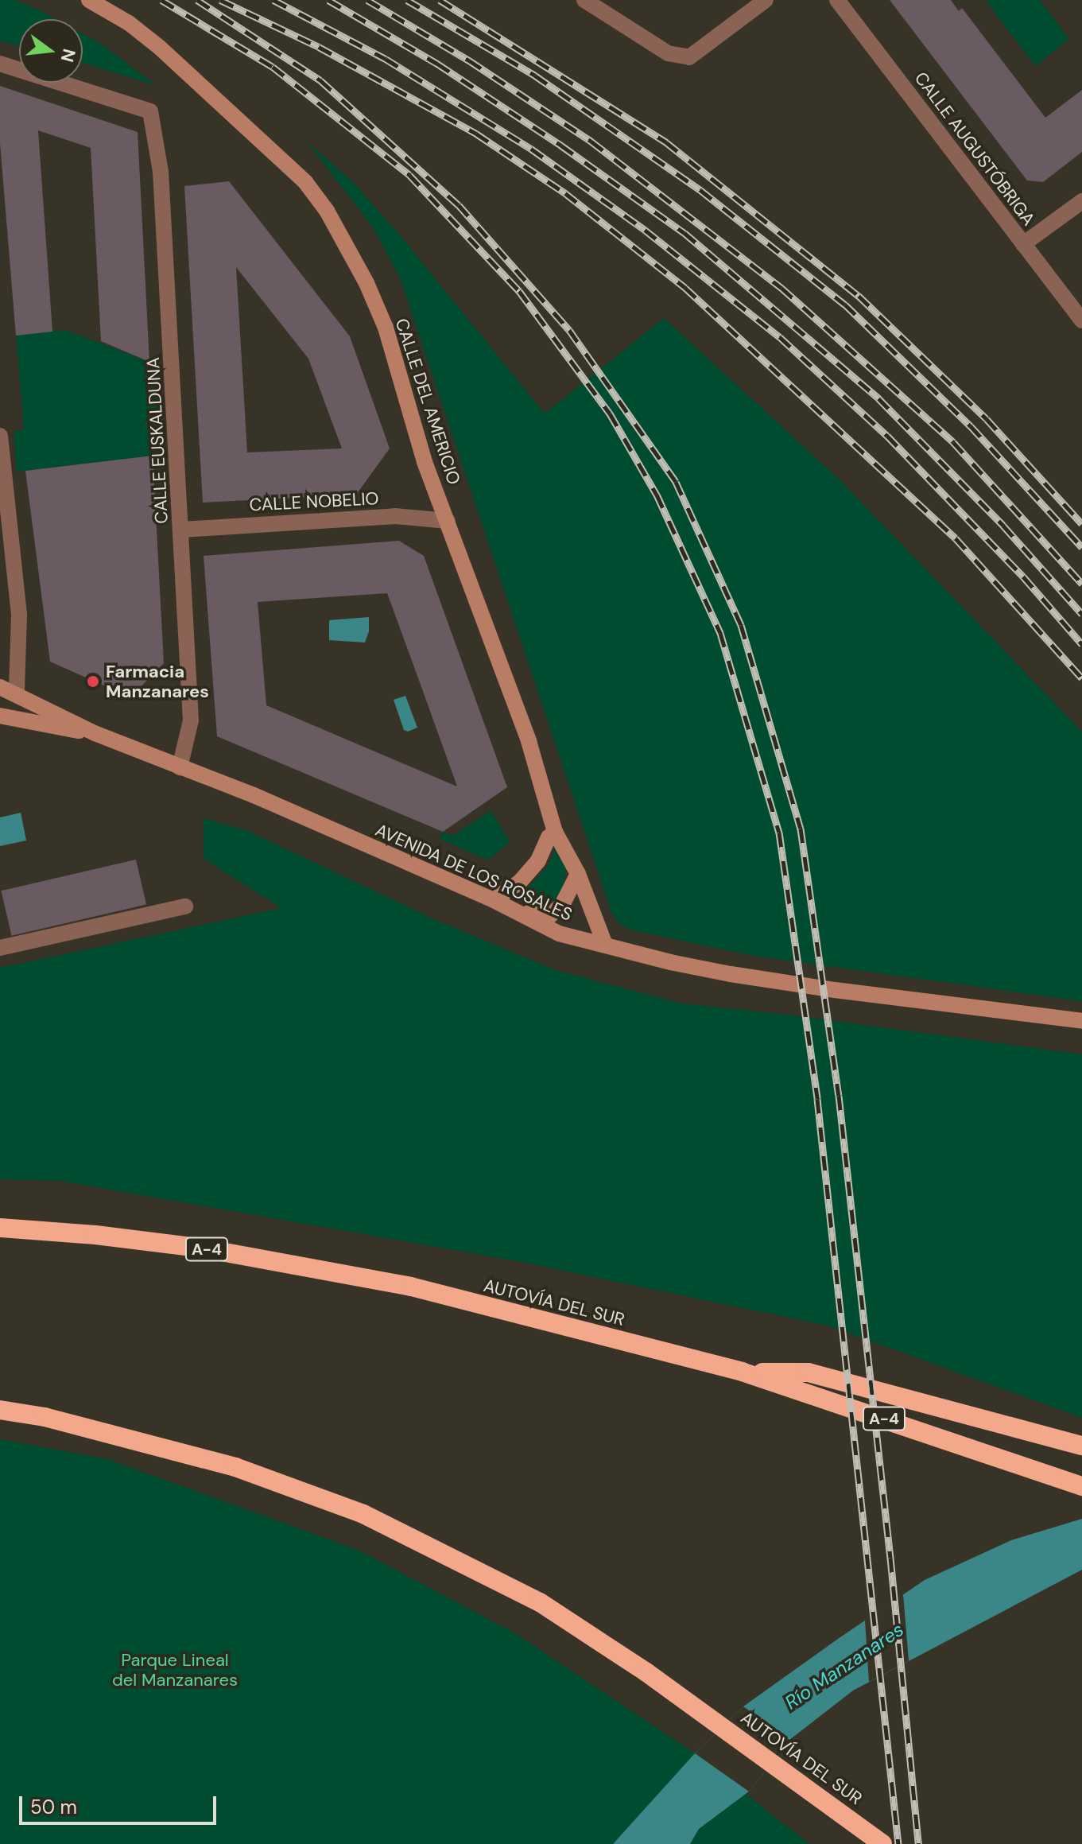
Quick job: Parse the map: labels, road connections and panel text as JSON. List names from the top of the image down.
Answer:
{
  "streets": {
    "highway": ["A-4", "AUTOVÍA DEL SUR"],
    "street": [
      "CALLE AUGUSTÓBRIGA",
      "CALLE DEL AMERICIO",
      "CALLE EUSKALDUNA",
      "CALLE NOBELIO",
      "AVENIDA DE LOS ROSALES"
    ]
  },
  "crossings": [
    ["CALLE DEL AMERICIO", "CALLE NOBELIO"],
    ["CALLE DEL AMERICIO", "AVENIDA DE LOS ROSALES"],
    ["CALLE EUSKALDUNA", "CALLE NOBELIO"],
    ["CALLE EUSKALDUNA", "AVENIDA DE LOS ROSALES"]
  ],
  "water": ["Río Manzanares"],
  "parks": ["Parque Lineal del Manzanares"],
  "places": ["Farmacia Manzanares"],
  "scale_bar": "50 m",
  "north": "right"
}
